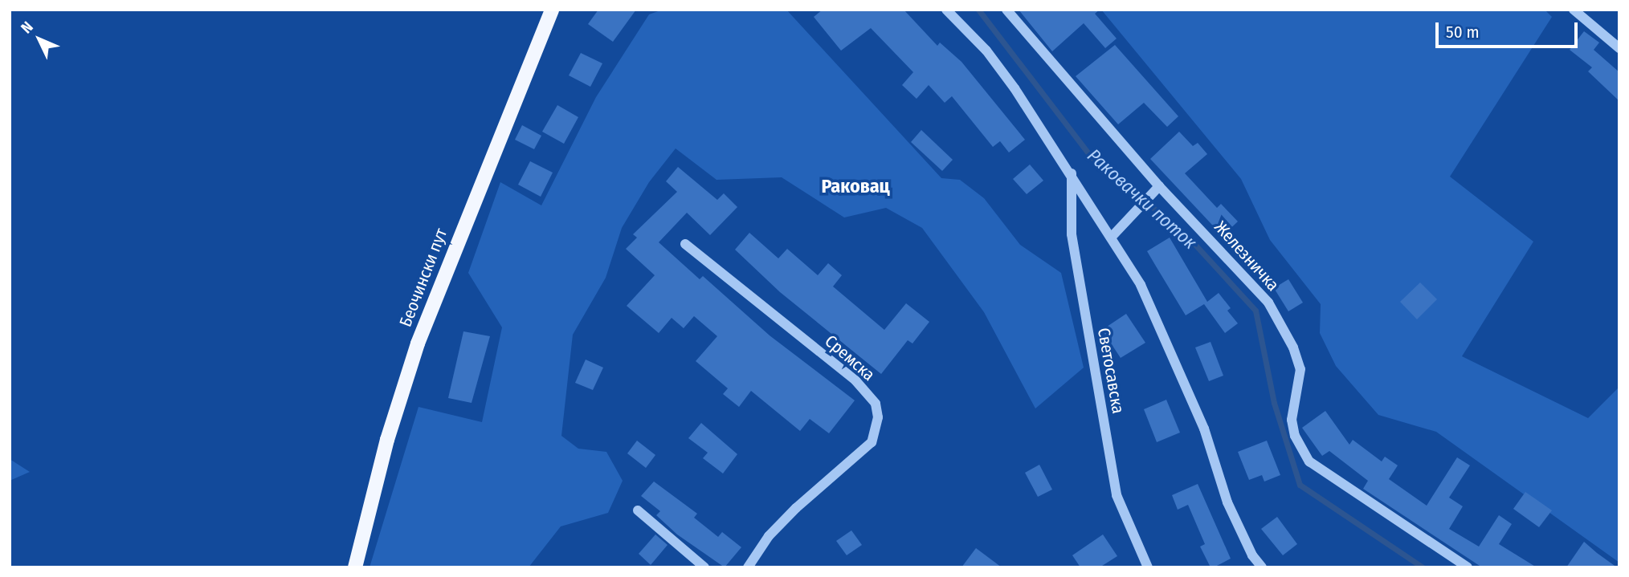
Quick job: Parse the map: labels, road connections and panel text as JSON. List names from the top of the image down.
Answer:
{
  "streets": {
    "main road": ["Беочински пут"],
    "street": ["Железничка", "Сремска", "Светосавска"]
  },
  "districts": ["Раковац"],
  "water": ["Раковачки поток"],
  "scale_bar": "50 m",
  "north": "top left"
}
